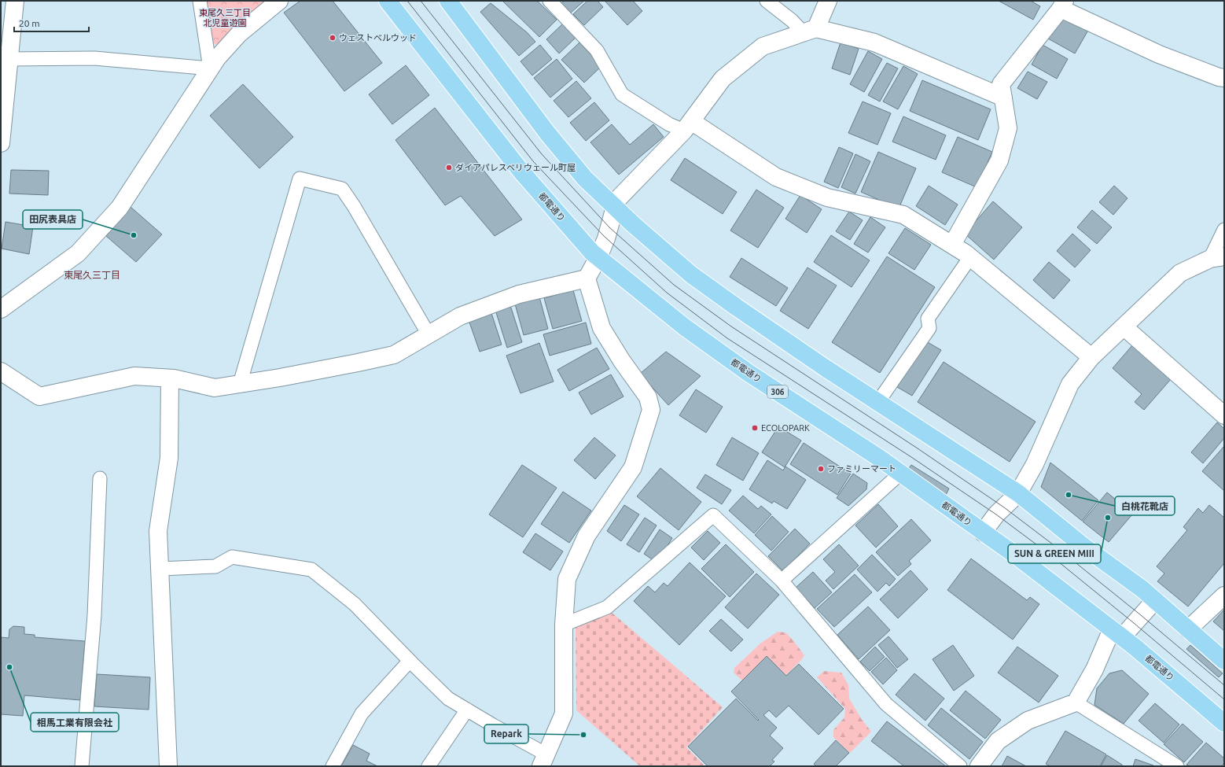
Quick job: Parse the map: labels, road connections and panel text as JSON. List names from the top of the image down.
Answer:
{
  "streets": {
    "main road": ["都電通り", "306"]
  },
  "districts": ["東尾久三丁目"],
  "parks": ["東尾久三丁目 北児童遊園"],
  "places": [
    "ウェストベルウッド",
    "ダイアパレスベリウェール町屋",
    "田尻表具店",
    "ECOLOPARK",
    "ファミリーマート",
    "白桃花靴店",
    "SUN & GREEN MIII",
    "相馬工業有限会社",
    "Repark"
  ],
  "scale_bar": "20 m"
}
